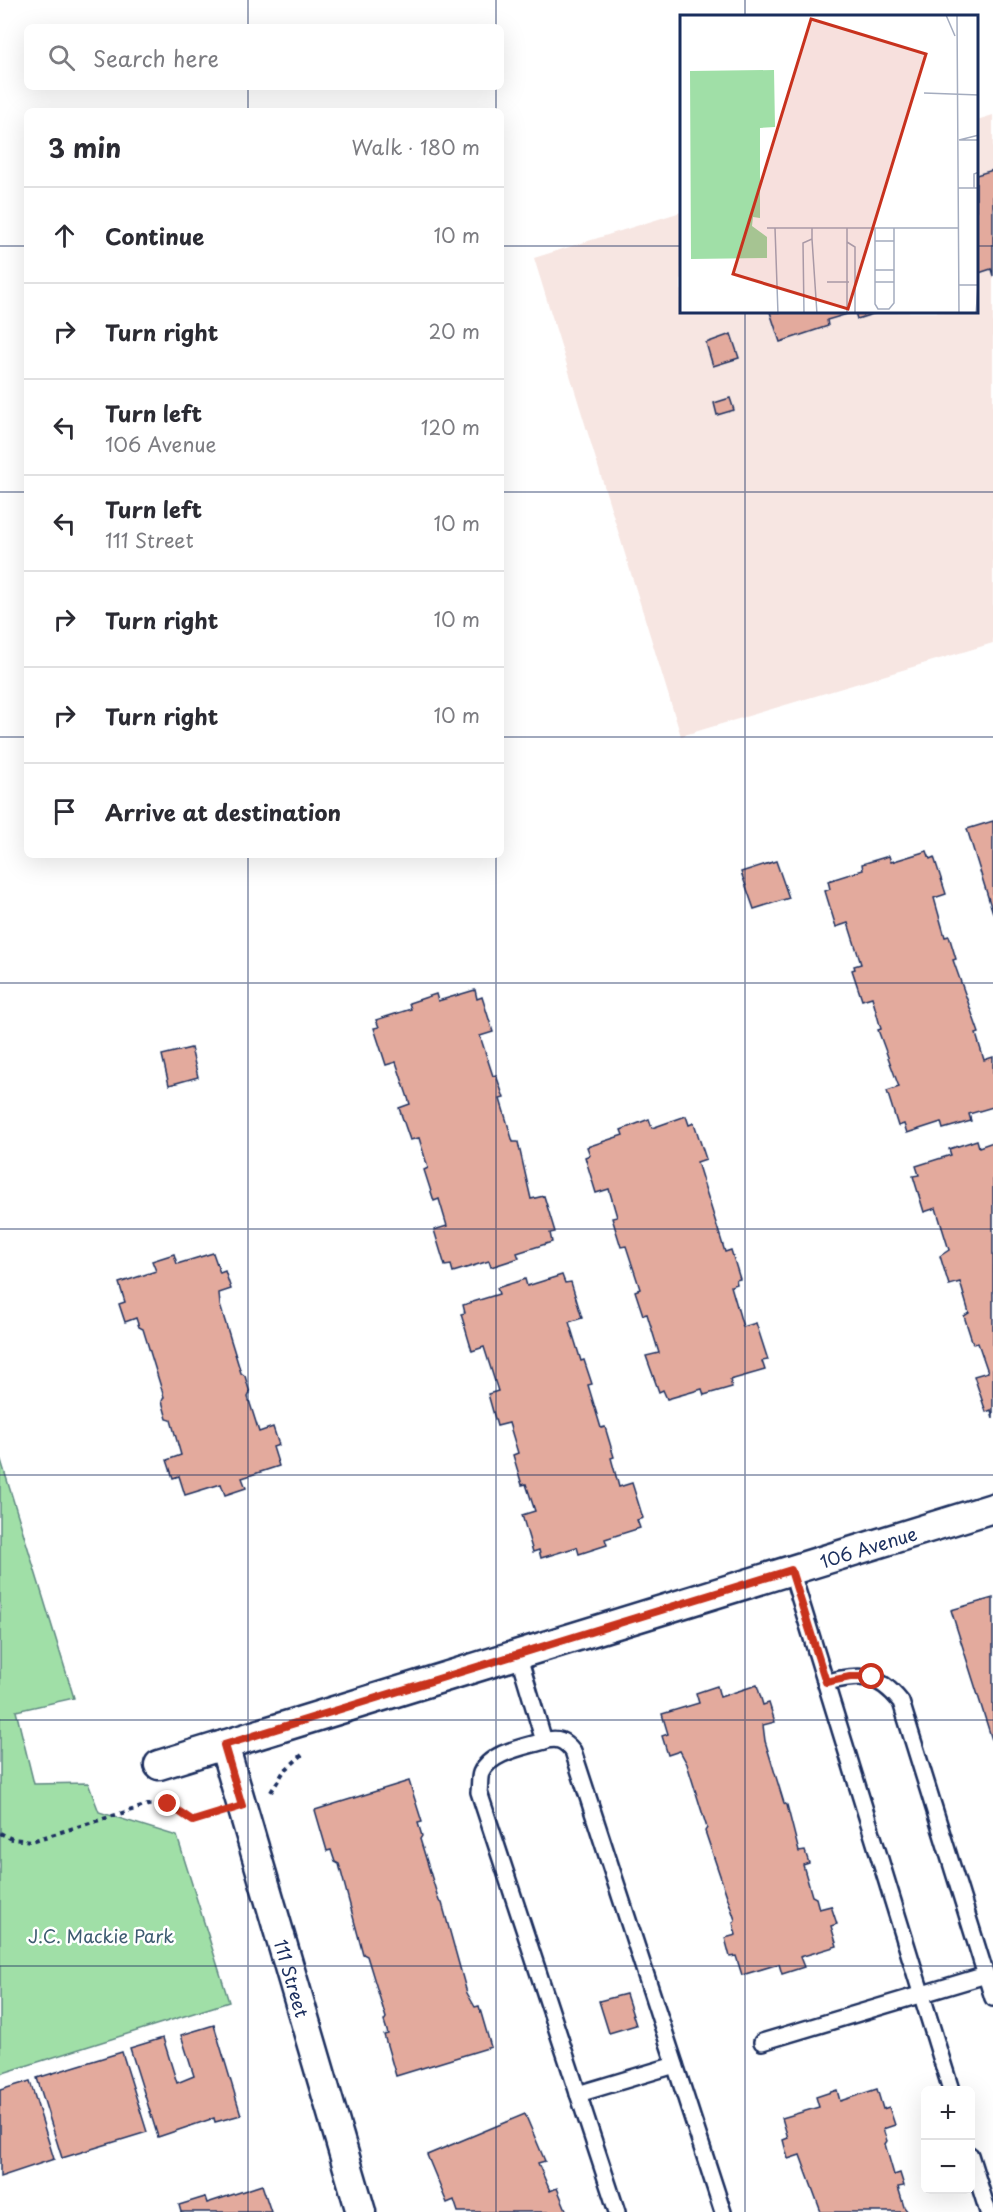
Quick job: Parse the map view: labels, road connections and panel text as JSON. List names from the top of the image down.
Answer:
{
  "streets": {
    "street": ["106 Avenue", "111 Street"]
  },
  "crossings": [
    ["106 Avenue", "111 Street"]
  ],
  "parks": ["J.C. Mackie Park"],
  "page": {
    "search": "Search here",
    "heading": ["3 min", "Walk · 180 m"],
    "list": [
      ["Continue", "10 m"],
      ["Turn right", "20 m"],
      ["Turn left", "106 Avenue", "120 m"],
      ["Turn left", "111 Street", "10 m"],
      ["Turn right", "10 m"],
      ["Turn right", "10 m"],
      "Arrive at destination"
    ],
    "map_buttons": ["+", "−"]
  }
}
